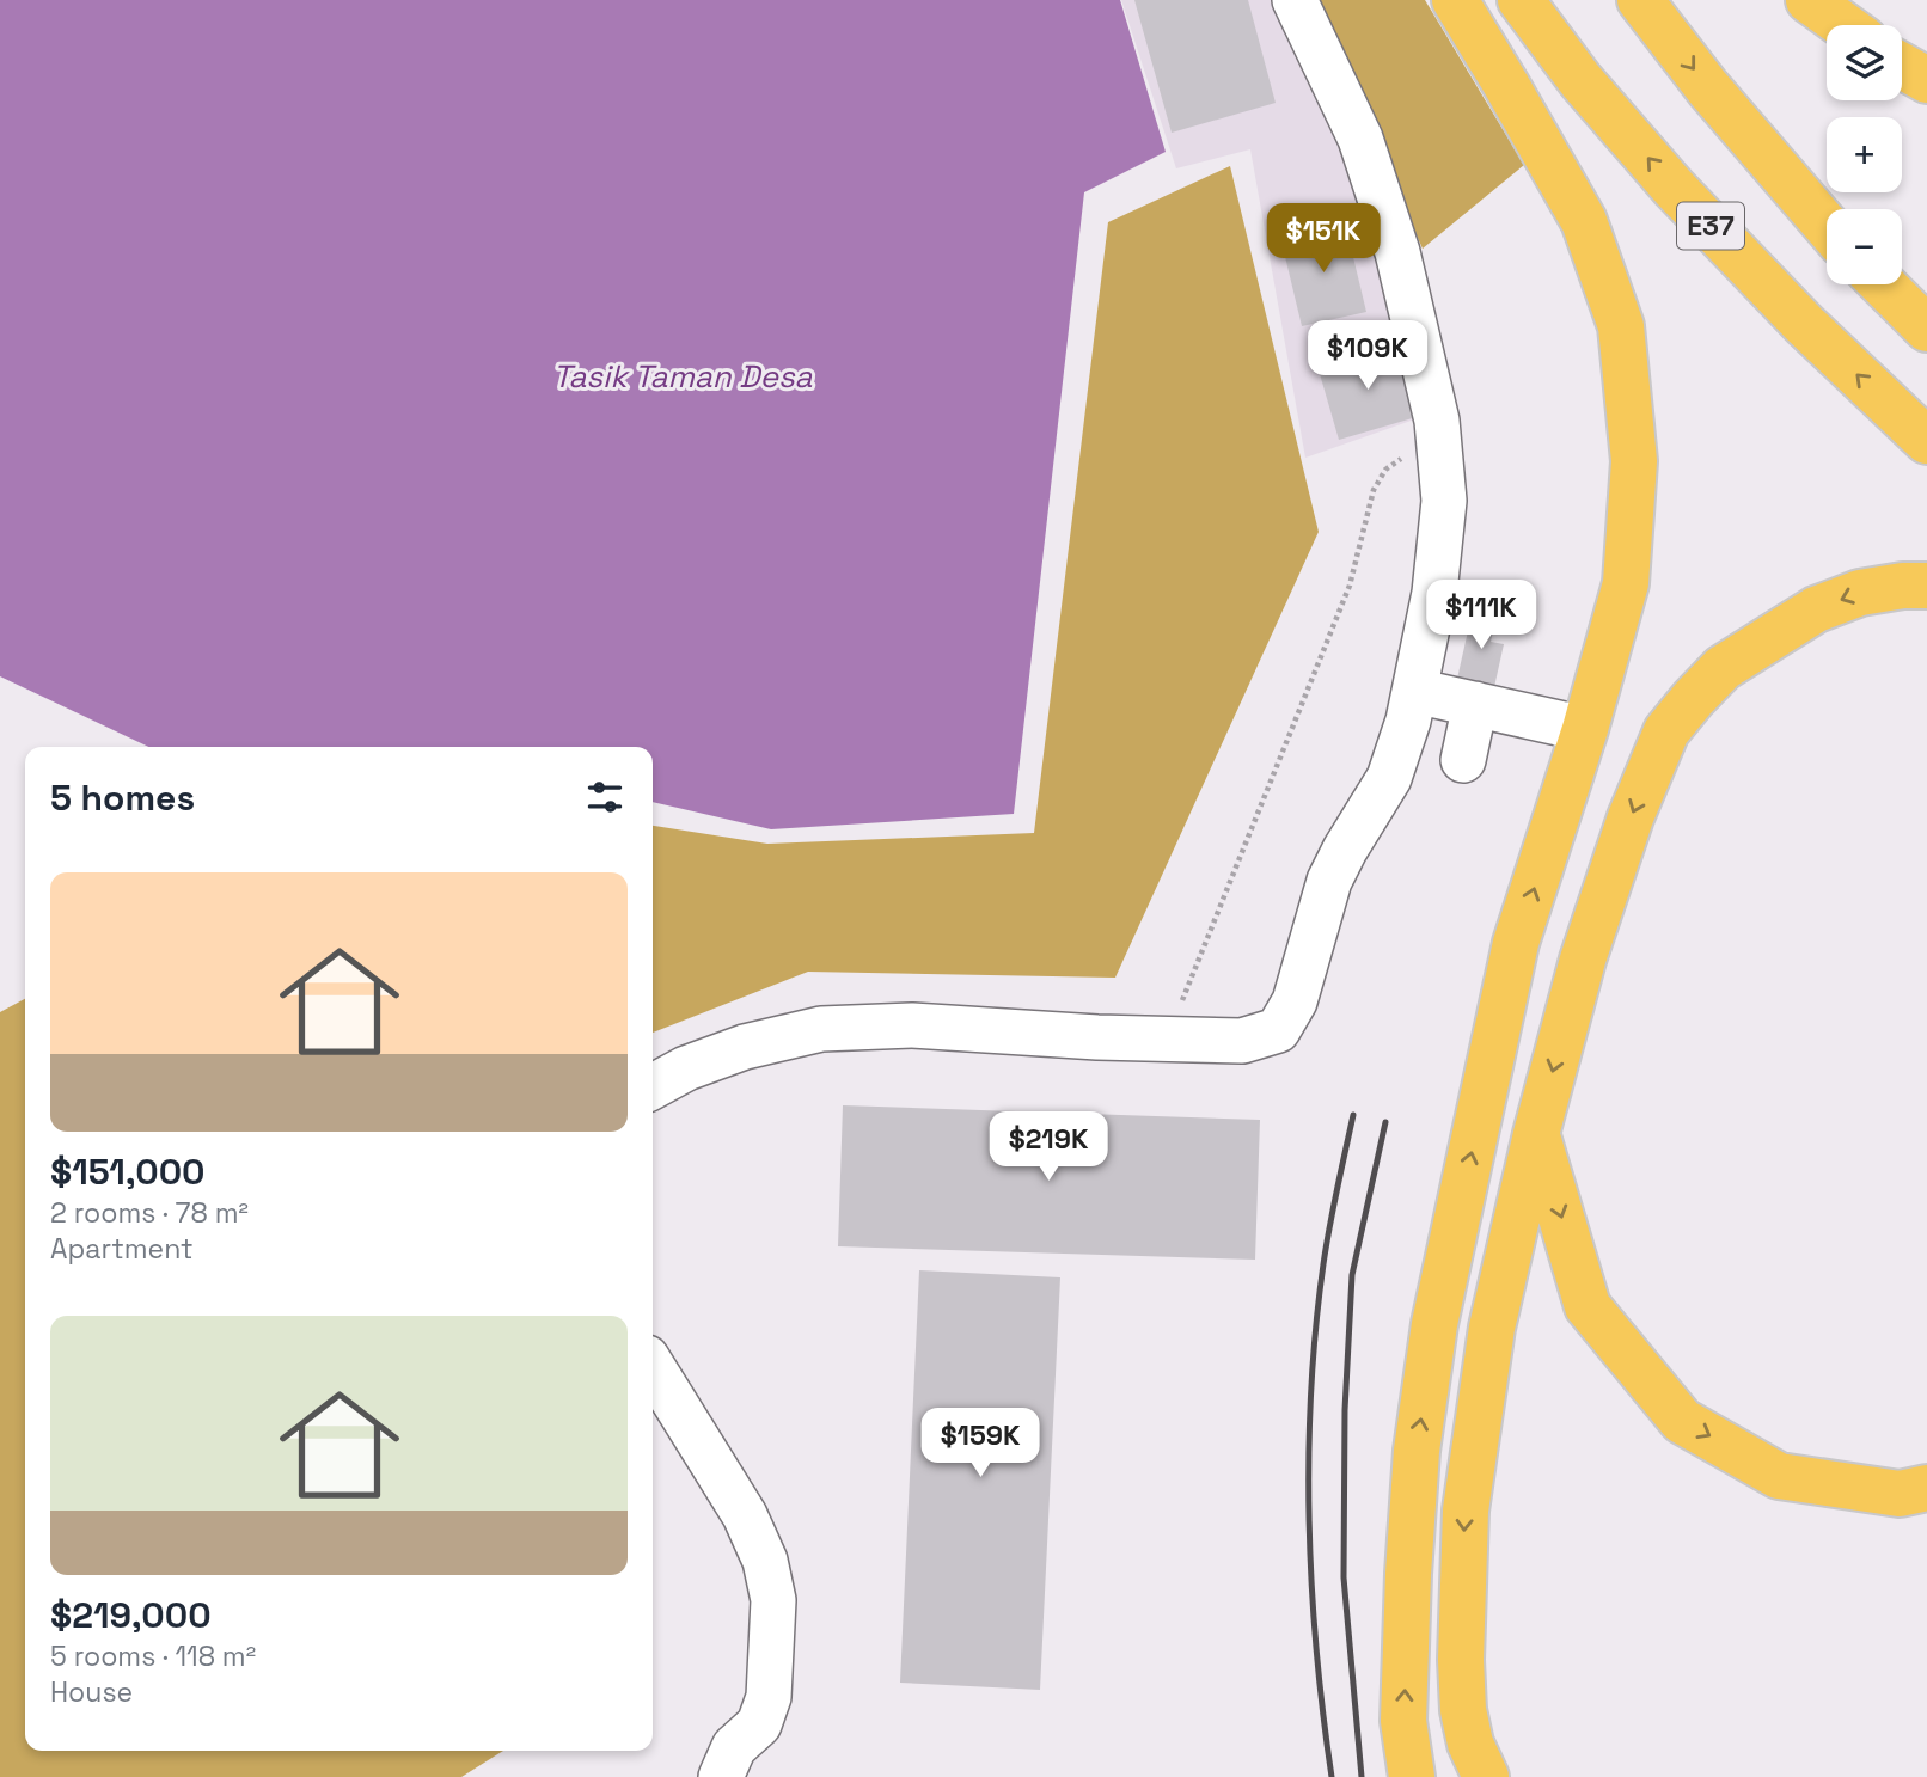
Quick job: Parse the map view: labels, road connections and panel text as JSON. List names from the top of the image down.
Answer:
{
  "streets": {
    "highway": ["E37"]
  },
  "water": ["Tasik Taman Desa"],
  "page": {
    "map_buttons": ["+", "−"],
    "price": [
      "$151K",
      "$109K",
      "$111K",
      "$219K",
      "$159K"
    ],
    "heading": "5 homes",
    "list": [
      {
        "name": "$151,000",
        "note": "2 rooms · 78 m² · Apartment"
      },
      {
        "name": "$219,000",
        "note": "5 rooms · 118 m² · House"
      }
    ]
  }
}
